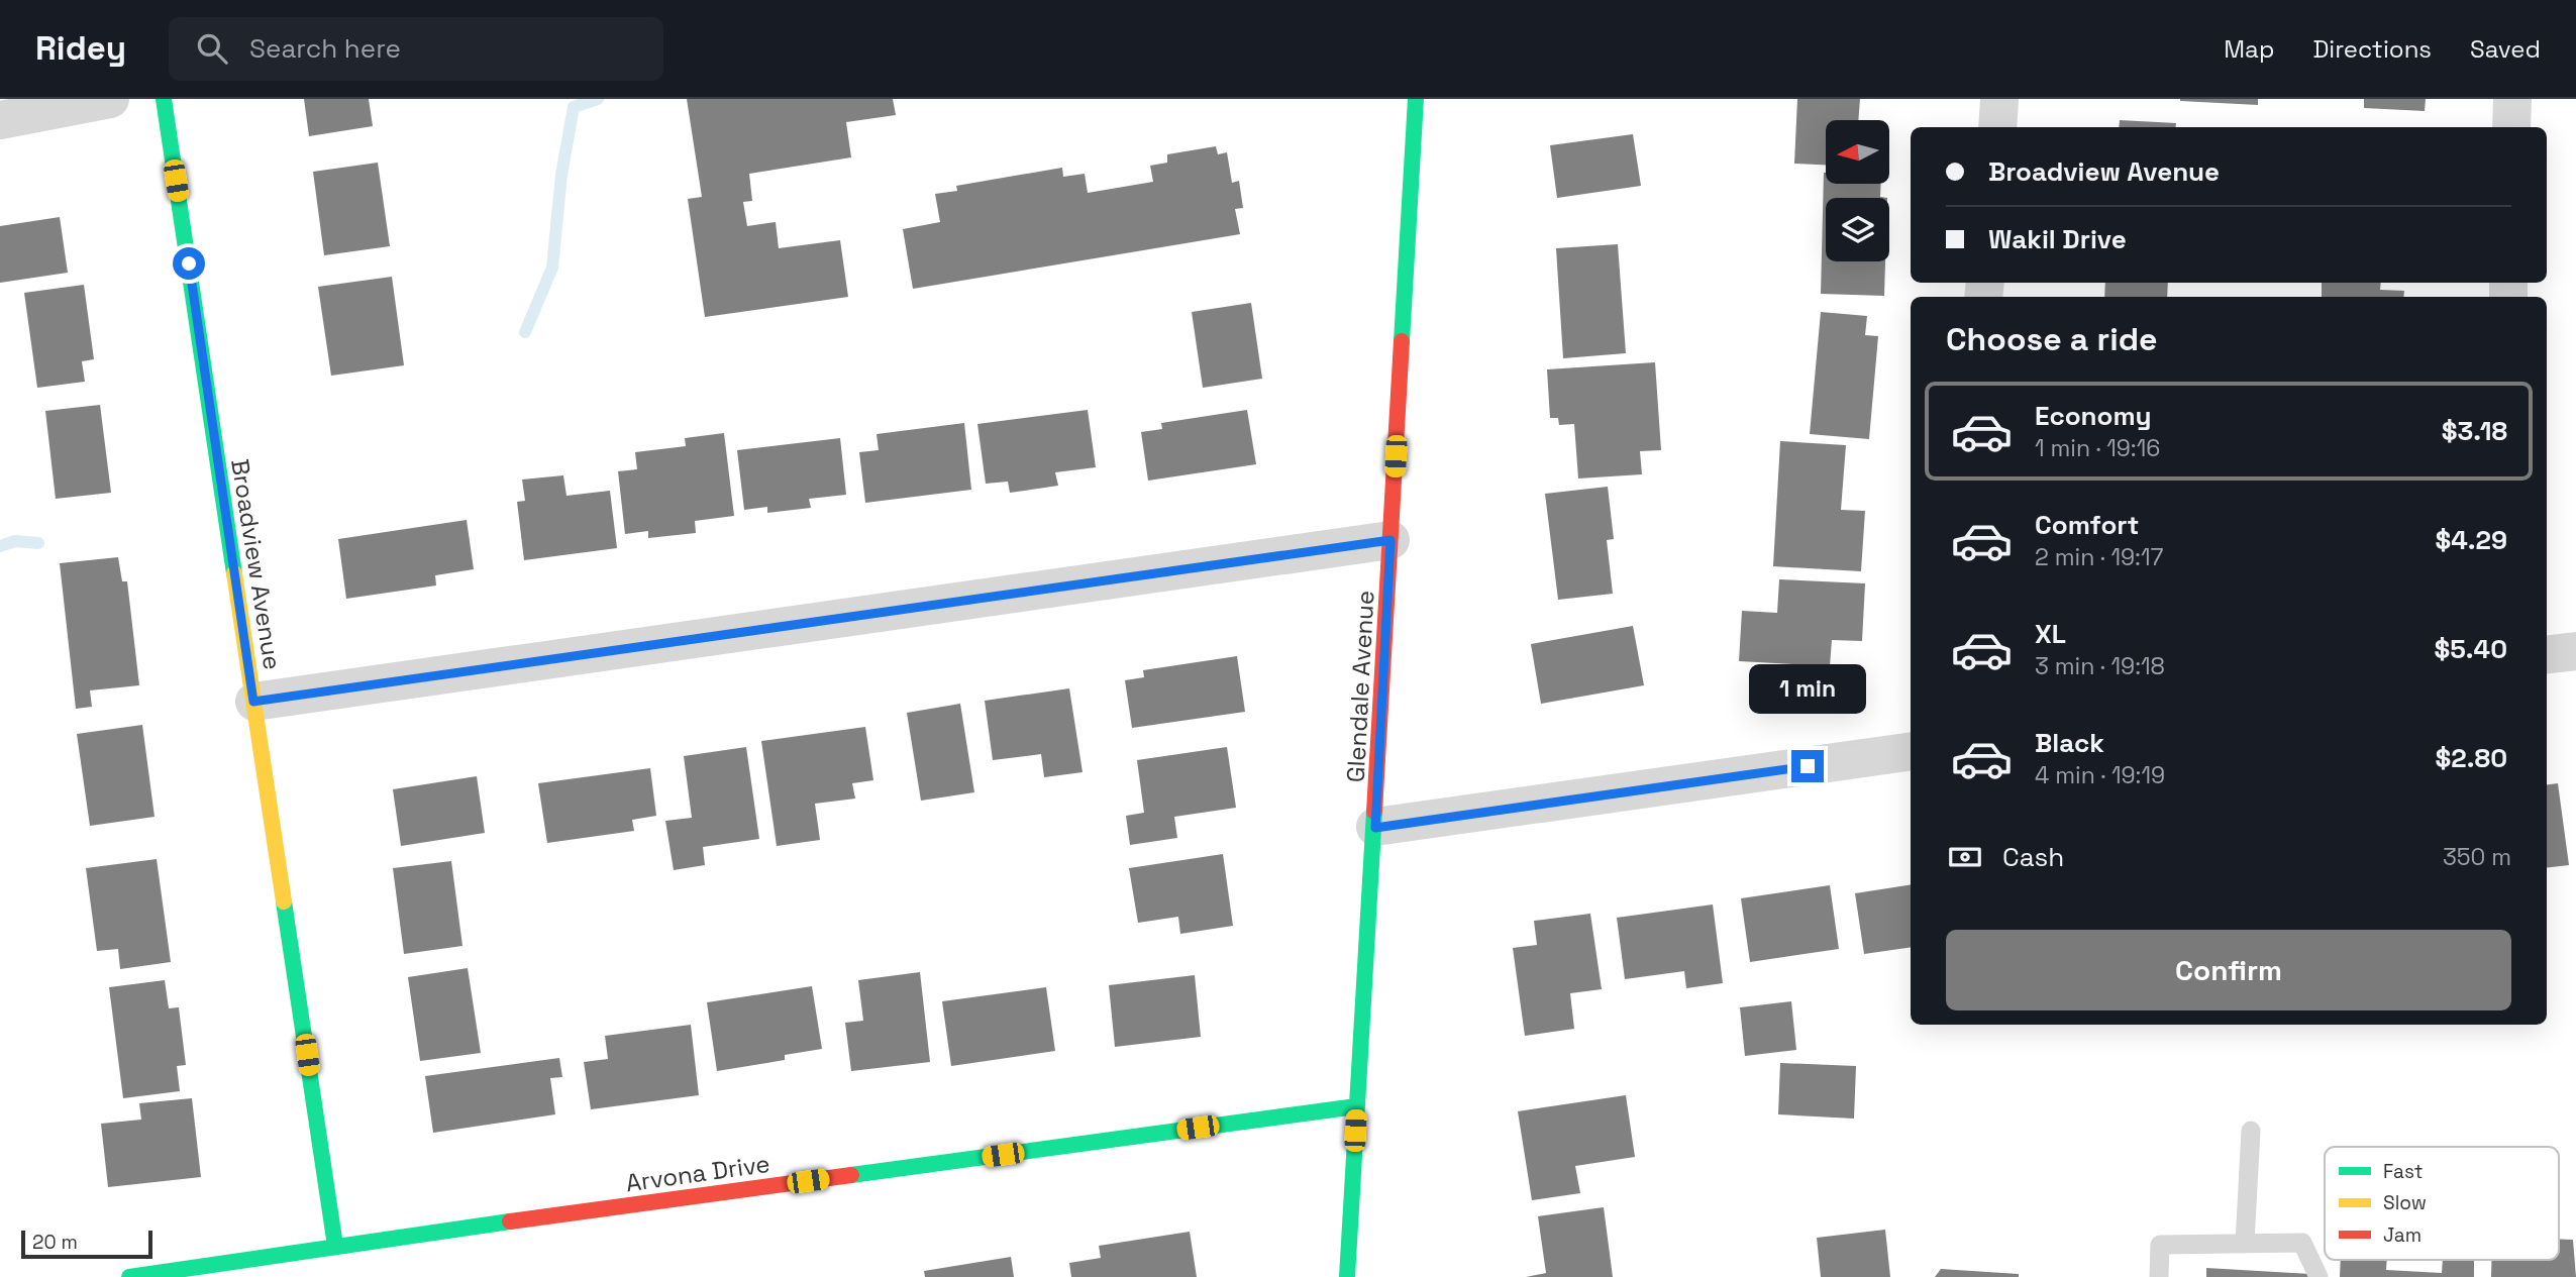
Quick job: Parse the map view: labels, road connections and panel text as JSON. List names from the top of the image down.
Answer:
{
  "streets": {
    "street": ["Broadview Avenue", "Glendale Avenue", "Arvona Drive"]
  },
  "crossings": [
    ["Broadview Avenue", "Arvona Drive"],
    ["Glendale Avenue", "Arvona Drive"]
  ],
  "legend": ["Fast", "Slow", "Jam"],
  "scale_bar": "20 m",
  "north": "left",
  "page": {
    "header": "Ridey",
    "search": "Search here",
    "nav": ["Map", "Directions", "Saved"],
    "banner": ["Broadview Avenue", "Wakil Drive"],
    "heading": "Choose a ride",
    "list": [
      {
        "name": "Economy",
        "note": "1 min · 19:16",
        "value": "$3.18"
      },
      {
        "name": "Comfort",
        "note": "2 min · 19:17",
        "value": "$4.29"
      },
      {
        "name": "XL",
        "note": "3 min · 19:18",
        "value": "$5.40"
      },
      {
        "name": "Black",
        "note": "4 min · 19:19",
        "value": "$2.80"
      }
    ],
    "bubble": "1 min",
    "pay": ["Cash", "350 m"],
    "buttons": "Confirm",
    "scale": "20 m"
  }
}
